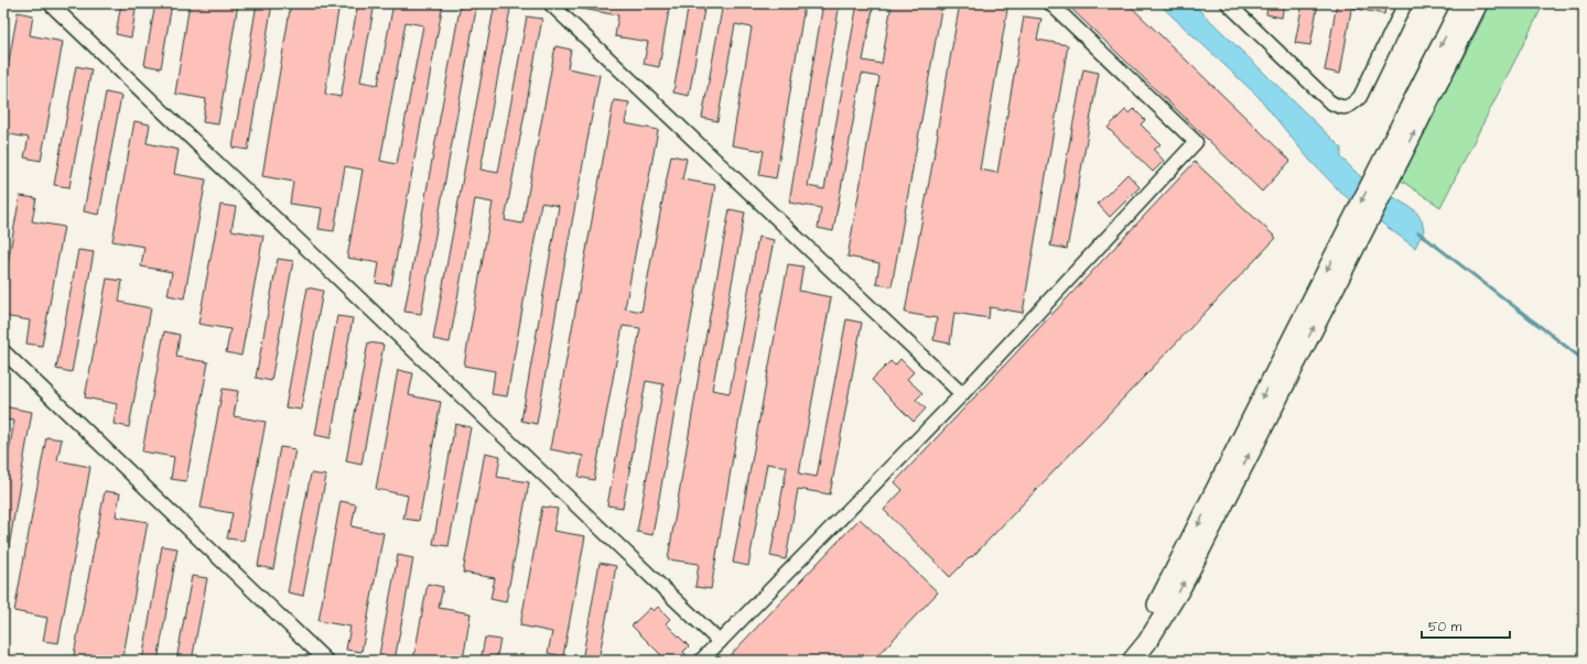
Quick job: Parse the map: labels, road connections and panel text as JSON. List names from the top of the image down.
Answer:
{
  "scale_bar": "50 m"
}
